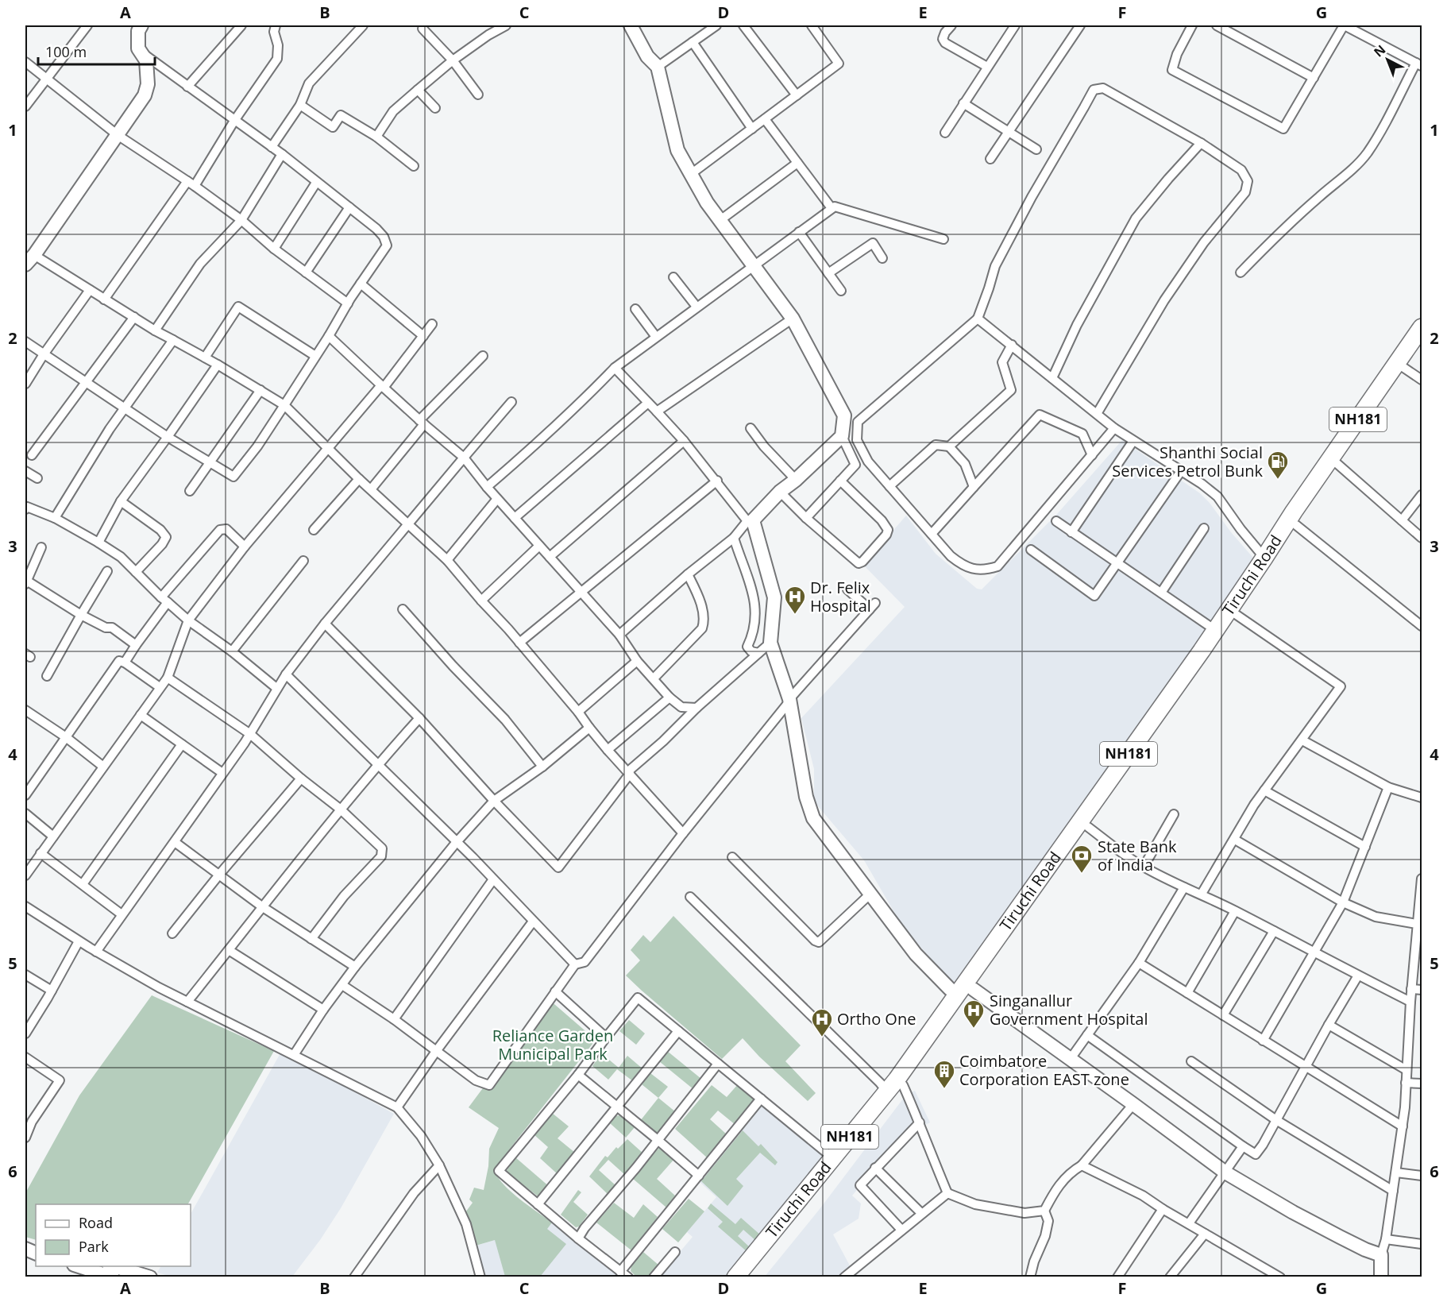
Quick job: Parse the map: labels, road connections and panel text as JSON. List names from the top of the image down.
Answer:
{
  "streets": {
    "highway": ["NH181", "Tiruchi Road"]
  },
  "parks": ["Reliance Garden Municipal Park"],
  "places": {
    "fuel station": ["Shanthi Social Services Petrol Bunk"],
    "hospital": ["Dr. Felix Hospital", "Singanallur Government Hospital", "Ortho One"],
    "bank": ["State Bank of India"],
    "building": ["Coimbatore Corporation EAST zone"]
  },
  "legend": ["Road", "Park"],
  "scale_bar": "100 m",
  "north": "top left",
  "grid": {
    "columns": [
      "A",
      "B",
      "C",
      "D",
      "E",
      "F",
      "G"
    ],
    "rows": [
      "1",
      "2",
      "3",
      "4",
      "5",
      "6"
    ]
  }
}
